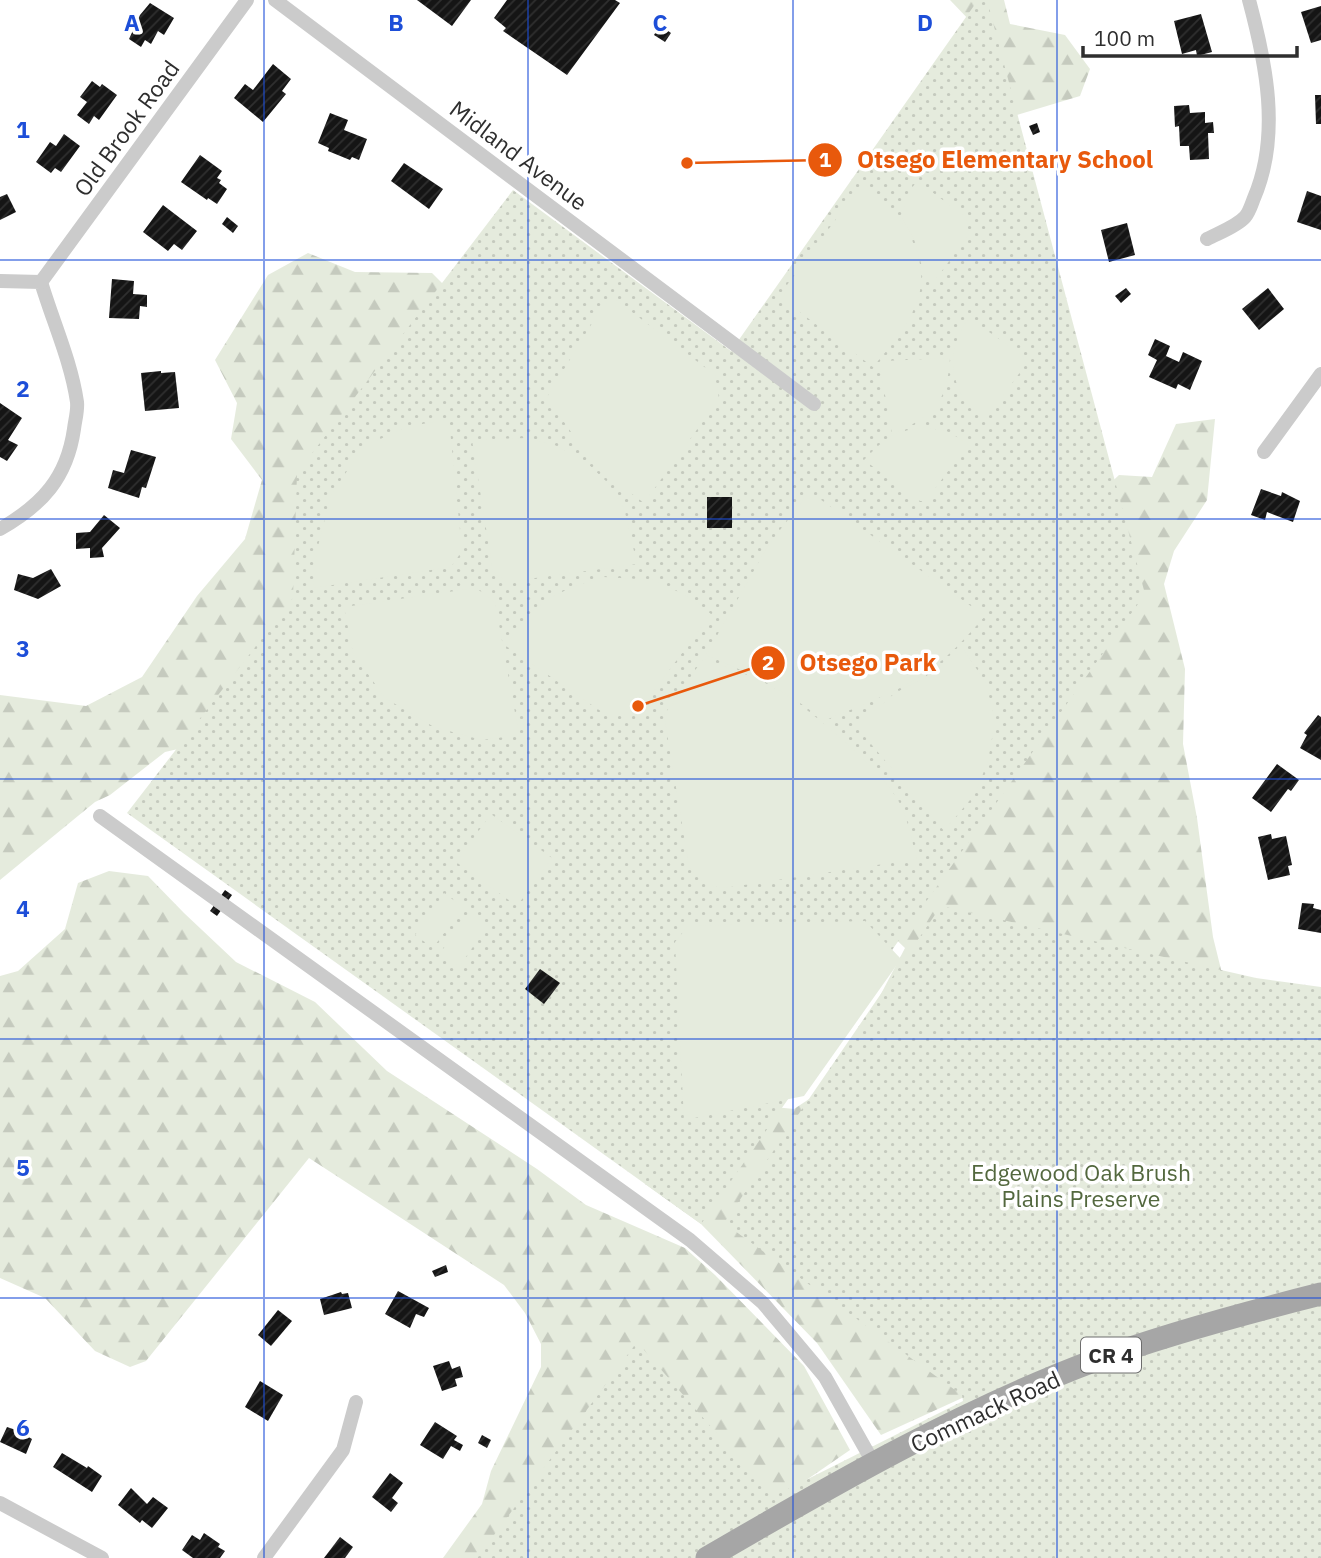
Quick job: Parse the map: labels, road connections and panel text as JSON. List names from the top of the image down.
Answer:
{
  "streets": {
    "main road": ["CR 4", "Commack Road"],
    "street": ["Old Brook Road", "Midland Avenue"]
  },
  "parks": ["Edgewood Oak Brush Plains Preserve"],
  "places": ["Otsego Elementary School", "Otsego Park"],
  "scale_bar": "100 m",
  "grid": {
    "columns": [
      "A",
      "B",
      "C",
      "D"
    ],
    "rows": [
      "1",
      "2",
      "3",
      "4",
      "5",
      "6"
    ]
  }
}
